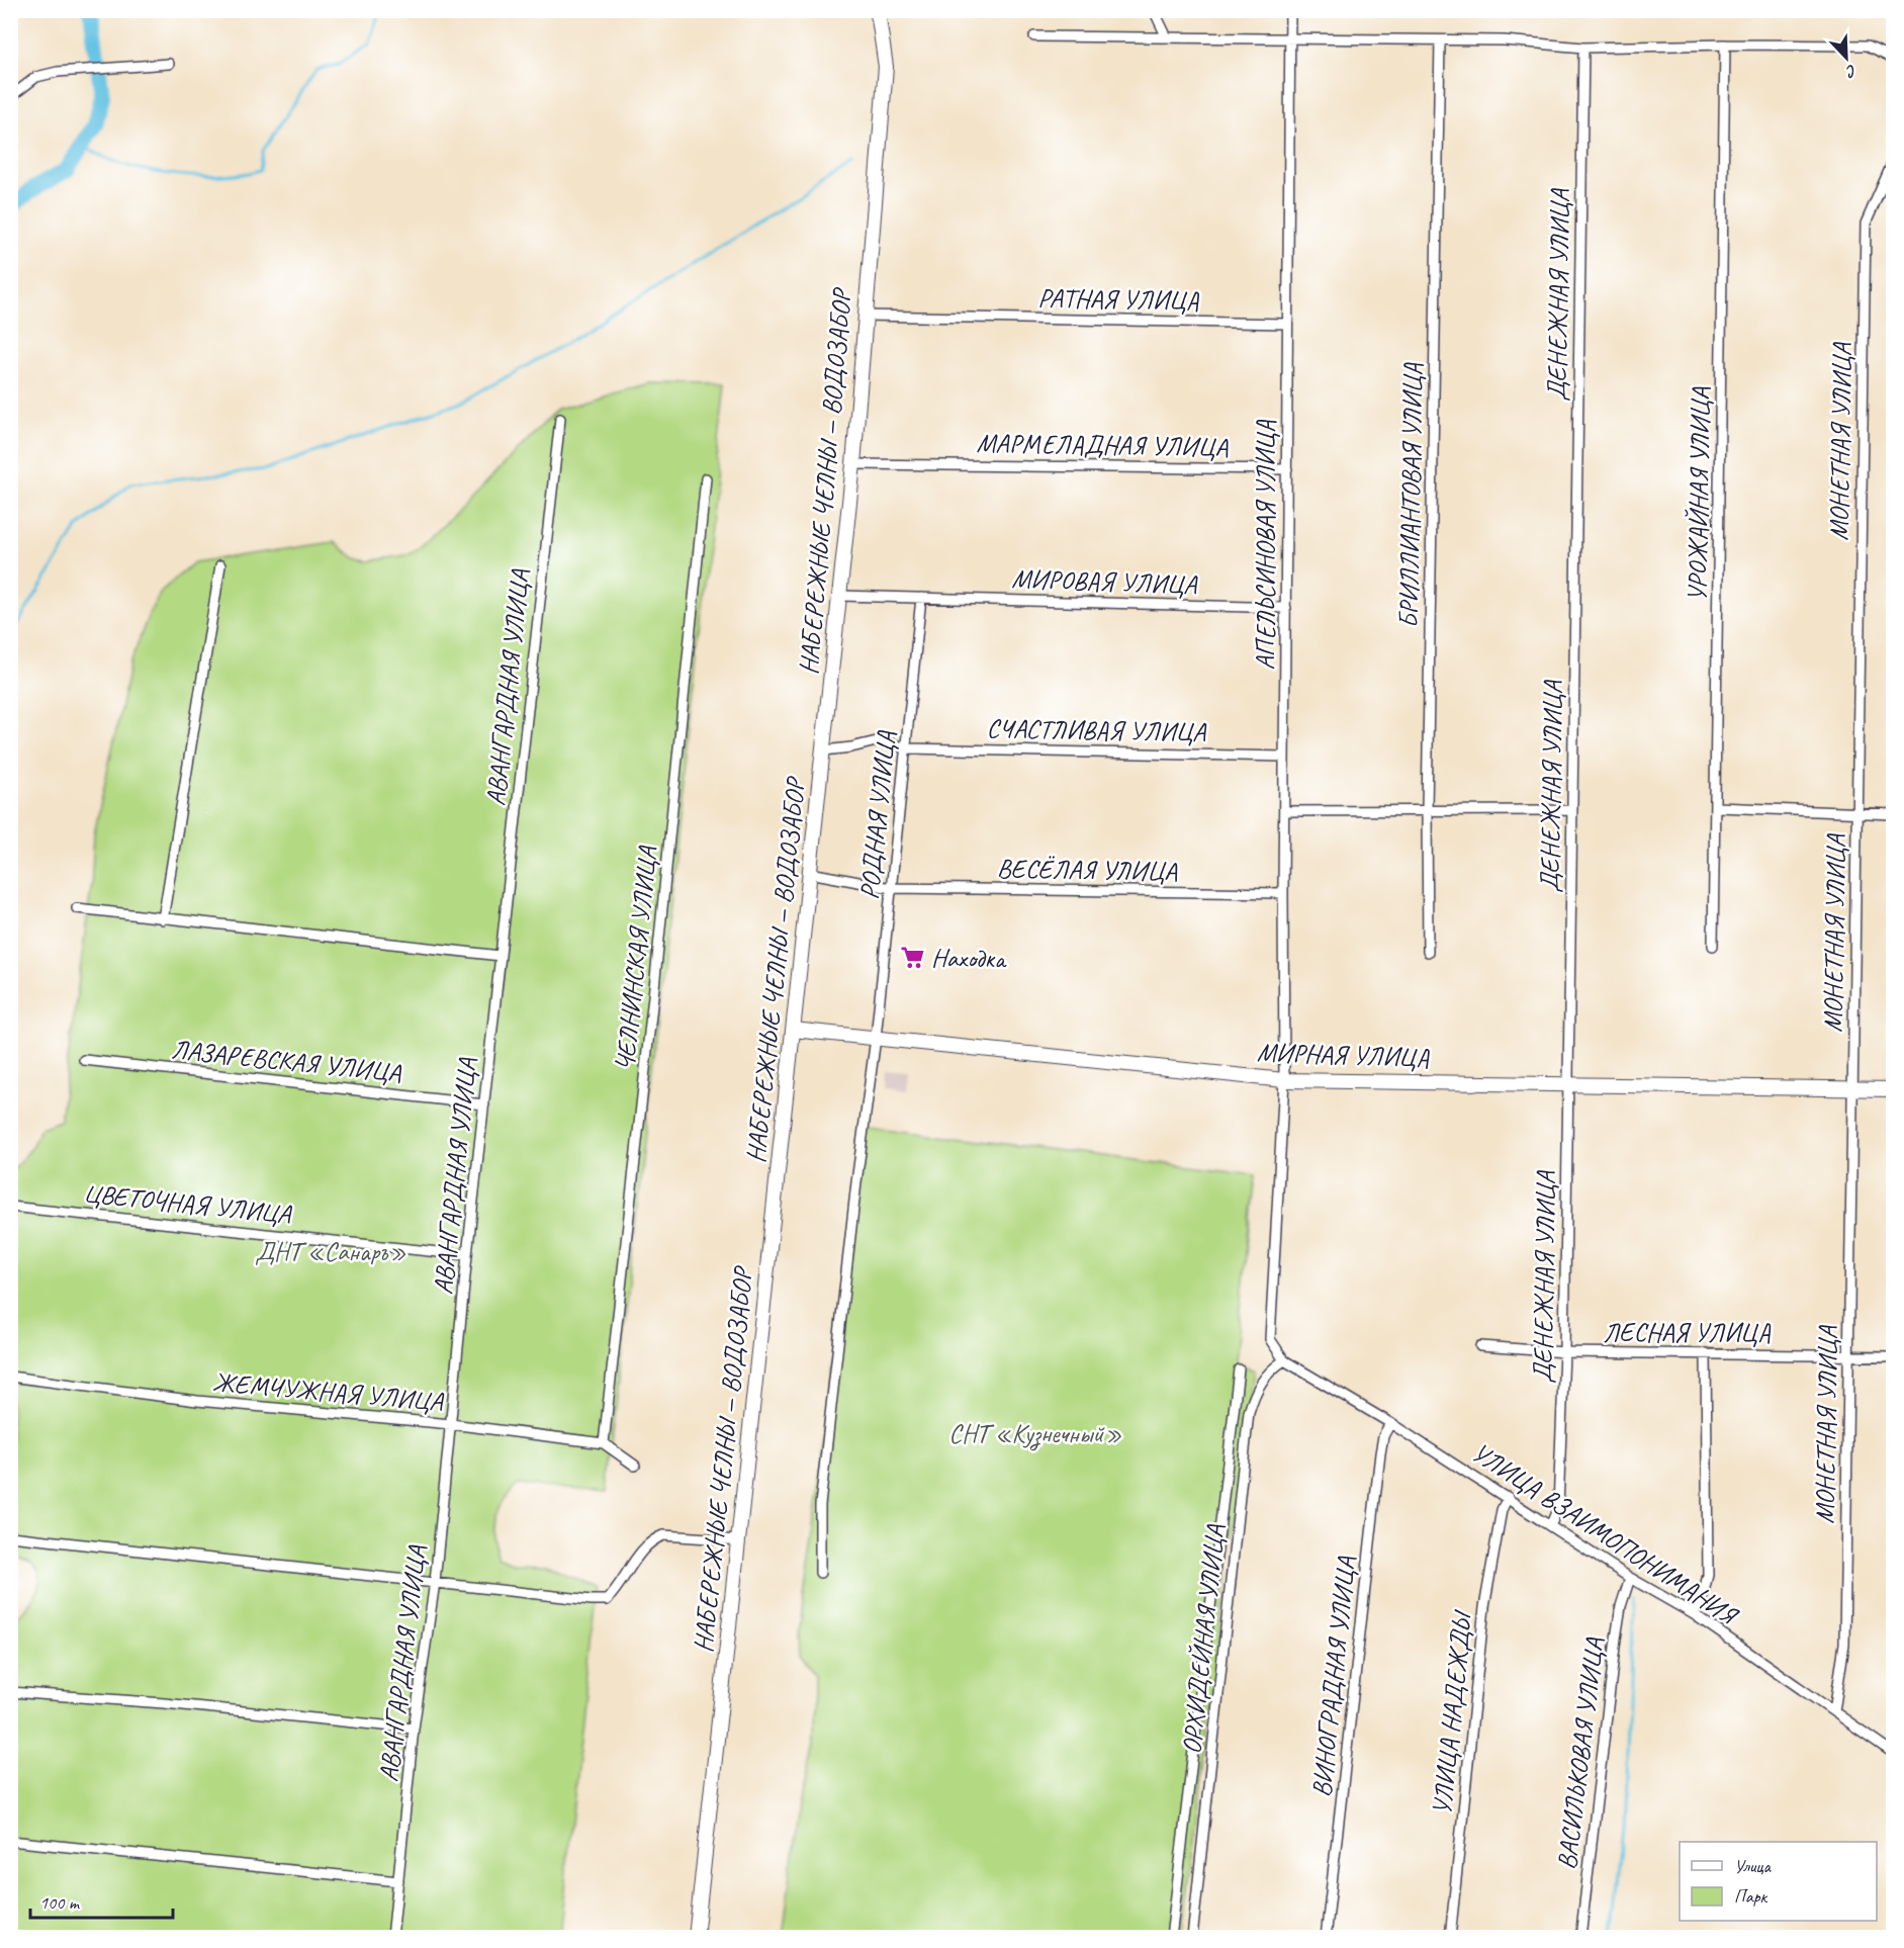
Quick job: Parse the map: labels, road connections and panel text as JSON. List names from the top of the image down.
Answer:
{
  "streets": {
    "main road": ["НАБЕРЕЖНЫЕ ЧЕЛНЫ — ВОДОЗАБОР", "МИРНАЯ УЛИЦА"],
    "street": [
      "ДЕНЕЖНАЯ УЛИЦА",
      "РАТНАЯ УЛИЦА",
      "МОНЕТНАЯ УЛИЦА",
      "МАРМЕЛАДНАЯ УЛИЦА",
      "УРОЖАЙНАЯ УЛИЦА",
      "БРИЛЛИАНТОВАЯ УЛИЦА",
      "АПЕЛЬСИНОВАЯ УЛИЦА",
      "МИРОВАЯ УЛИЦА",
      "АВАНГАРДНАЯ УЛИЦА",
      "СЧАСТЛИВАЯ УЛИЦА",
      "РОДНАЯ УЛИЦА",
      "ВЕСЁЛАЯ УЛИЦА",
      "ЧЕЛНИНСКАЯ УЛИЦА",
      "ЛАЗАРЕВСКАЯ УЛИЦА",
      "ЦВЕТОЧНАЯ УЛИЦА",
      "ЛЕСНАЯ УЛИЦА",
      "ЖЕМЧУЖНАЯ УЛИЦА",
      "УЛИЦА ВЗАИМОПОНИМАНИЯ",
      "ОРХИДЕЙНАЯ УЛИЦА",
      "ВИНОГРАДНАЯ УЛИЦА",
      "УЛИЦА НАДЕЖДЫ",
      "ВАСИЛЬКОВАЯ УЛИЦА"
    ]
  },
  "crossings": [
    ["ДЕНЕЖНАЯ УЛИЦА", "МИРНАЯ УЛИЦА"],
    ["ДЕНЕЖНАЯ УЛИЦА", "ЛЕСНАЯ УЛИЦА"],
    ["ДЕНЕЖНАЯ УЛИЦА", "УЛИЦА ВЗАИМОПОНИМАНИЯ"],
    ["РАТНАЯ УЛИЦА", "НАБЕРЕЖНЫЕ ЧЕЛНЫ — ВОДОЗАБОР"],
    ["РАТНАЯ УЛИЦА", "АПЕЛЬСИНОВАЯ УЛИЦА"],
    ["МОНЕТНАЯ УЛИЦА", "МИРНАЯ УЛИЦА"],
    ["МОНЕТНАЯ УЛИЦА", "ЛЕСНАЯ УЛИЦА"],
    ["МОНЕТНАЯ УЛИЦА", "УЛИЦА ВЗАИМОПОНИМАНИЯ"],
    ["МАРМЕЛАДНАЯ УЛИЦА", "НАБЕРЕЖНЫЕ ЧЕЛНЫ — ВОДОЗАБОР"],
    ["МАРМЕЛАДНАЯ УЛИЦА", "АПЕЛЬСИНОВАЯ УЛИЦА"],
    ["НАБЕРЕЖНЫЕ ЧЕЛНЫ — ВОДОЗАБОР", "МИРОВАЯ УЛИЦА"],
    ["НАБЕРЕЖНЫЕ ЧЕЛНЫ — ВОДОЗАБОР", "СЧАСТЛИВАЯ УЛИЦА"],
    ["НАБЕРЕЖНЫЕ ЧЕЛНЫ — ВОДОЗАБОР", "ВЕСЁЛАЯ УЛИЦА"],
    ["НАБЕРЕЖНЫЕ ЧЕЛНЫ — ВОДОЗАБОР", "МИРНАЯ УЛИЦА"],
    ["АПЕЛЬСИНОВАЯ УЛИЦА", "МИРОВАЯ УЛИЦА"],
    ["АПЕЛЬСИНОВАЯ УЛИЦА", "СЧАСТЛИВАЯ УЛИЦА"],
    ["АПЕЛЬСИНОВАЯ УЛИЦА", "ВЕСЁЛАЯ УЛИЦА"],
    ["АПЕЛЬСИНОВАЯ УЛИЦА", "МИРНАЯ УЛИЦА"],
    ["АПЕЛЬСИНОВАЯ УЛИЦА", "УЛИЦА ВЗАИМОПОНИМАНИЯ"],
    ["АПЕЛЬСИНОВАЯ УЛИЦА", "ОРХИДЕЙНАЯ УЛИЦА"],
    ["МИРОВАЯ УЛИЦА", "РОДНАЯ УЛИЦА"],
    ["АВАНГАРДНАЯ УЛИЦА", "ЛАЗАРЕВСКАЯ УЛИЦА"],
    ["АВАНГАРДНАЯ УЛИЦА", "ЦВЕТОЧНАЯ УЛИЦА"],
    ["АВАНГАРДНАЯ УЛИЦА", "ЖЕМЧУЖНАЯ УЛИЦА"],
    ["СЧАСТЛИВАЯ УЛИЦА", "РОДНАЯ УЛИЦА"],
    ["РОДНАЯ УЛИЦА", "ВЕСЁЛАЯ УЛИЦА"],
    ["РОДНАЯ УЛИЦА", "МИРНАЯ УЛИЦА"],
    ["ЧЕЛНИНСКАЯ УЛИЦА", "ЖЕМЧУЖНАЯ УЛИЦА"],
    ["УЛИЦА ВЗАИМОПОНИМАНИЯ", "ОРХИДЕЙНАЯ УЛИЦА"],
    ["УЛИЦА ВЗАИМОПОНИМАНИЯ", "ВИНОГРАДНАЯ УЛИЦА"],
    ["УЛИЦА ВЗАИМОПОНИМАНИЯ", "УЛИЦА НАДЕЖДЫ"],
    ["УЛИЦА ВЗАИМОПОНИМАНИЯ", "ВАСИЛЬКОВАЯ УЛИЦА"]
  ],
  "parks": ["ДНТ «Санаръ»", "СНТ «Кузнечный»"],
  "places": {
    "supermarket": ["Находка"]
  },
  "legend": ["Улица", "Парк"],
  "scale_bar": "100 m",
  "north": "bottom right"
}
